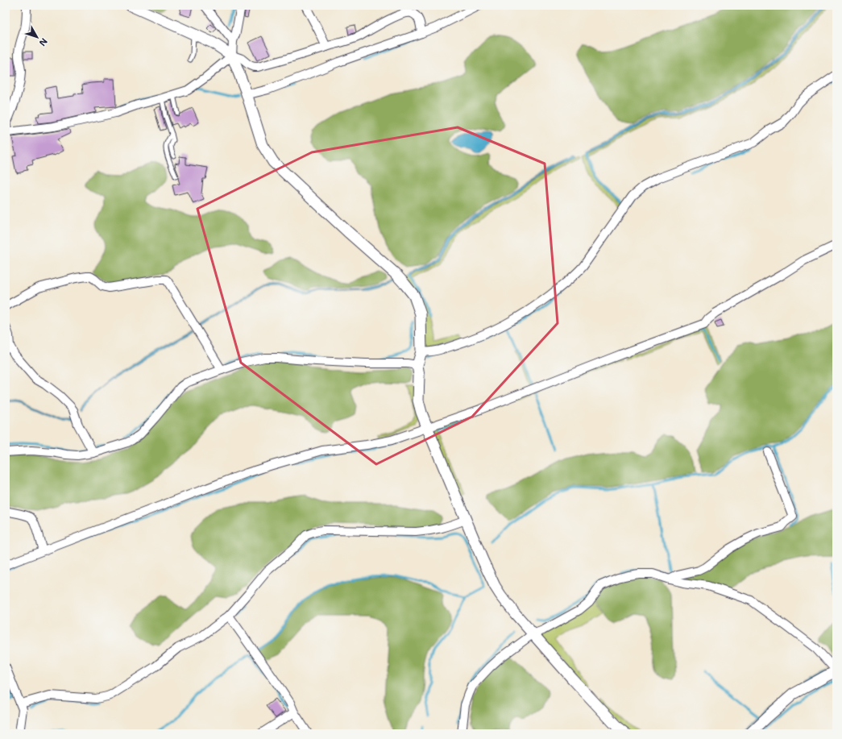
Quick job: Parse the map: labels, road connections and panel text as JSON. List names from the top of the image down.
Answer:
{
  "north": "bottom right"
}
